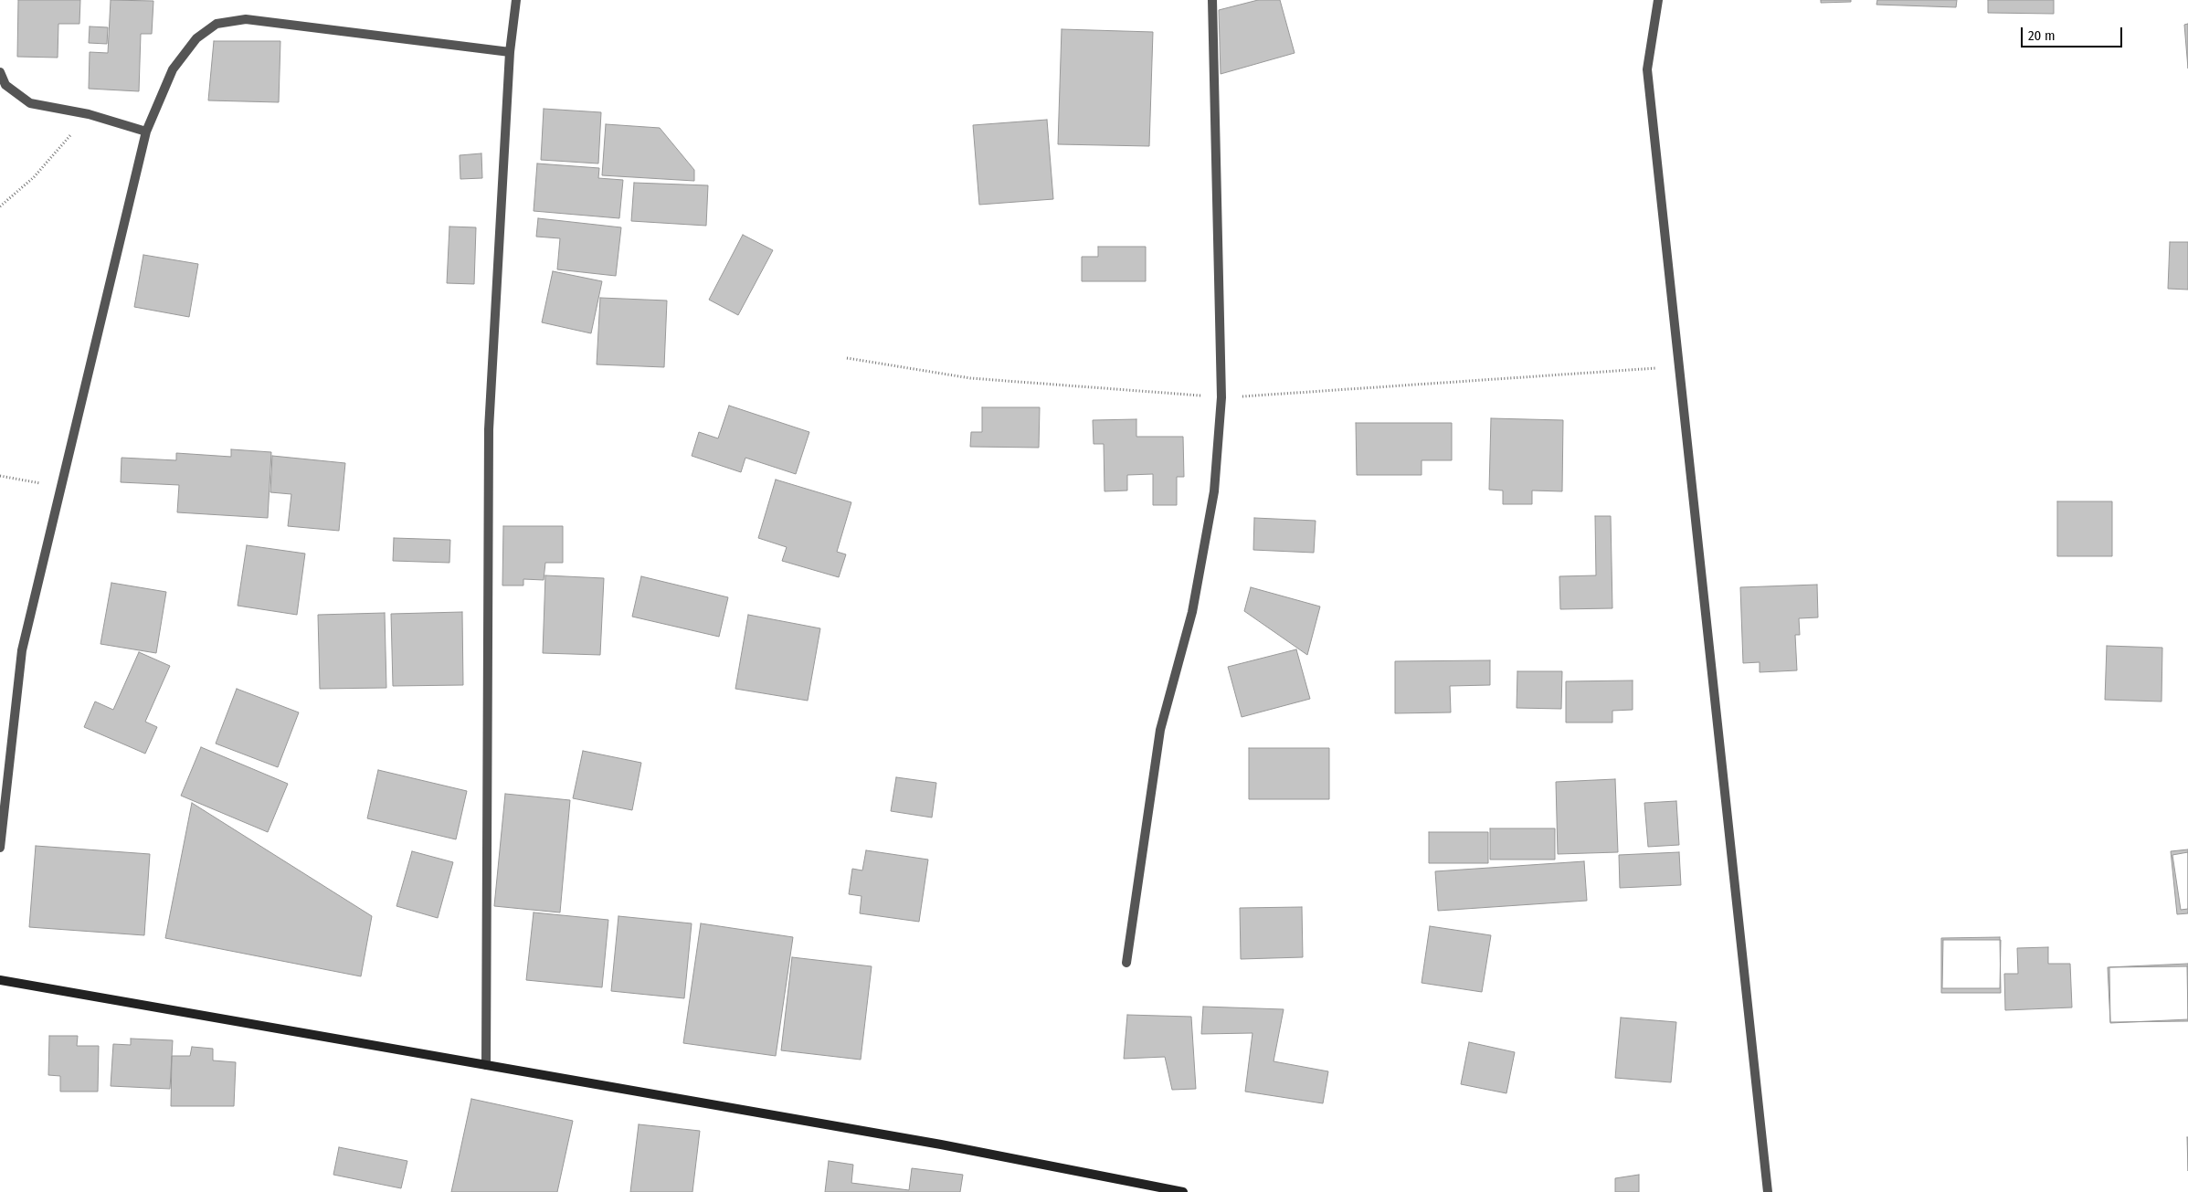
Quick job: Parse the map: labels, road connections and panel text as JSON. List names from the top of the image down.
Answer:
{
  "scale_bar": "20 m"
}
